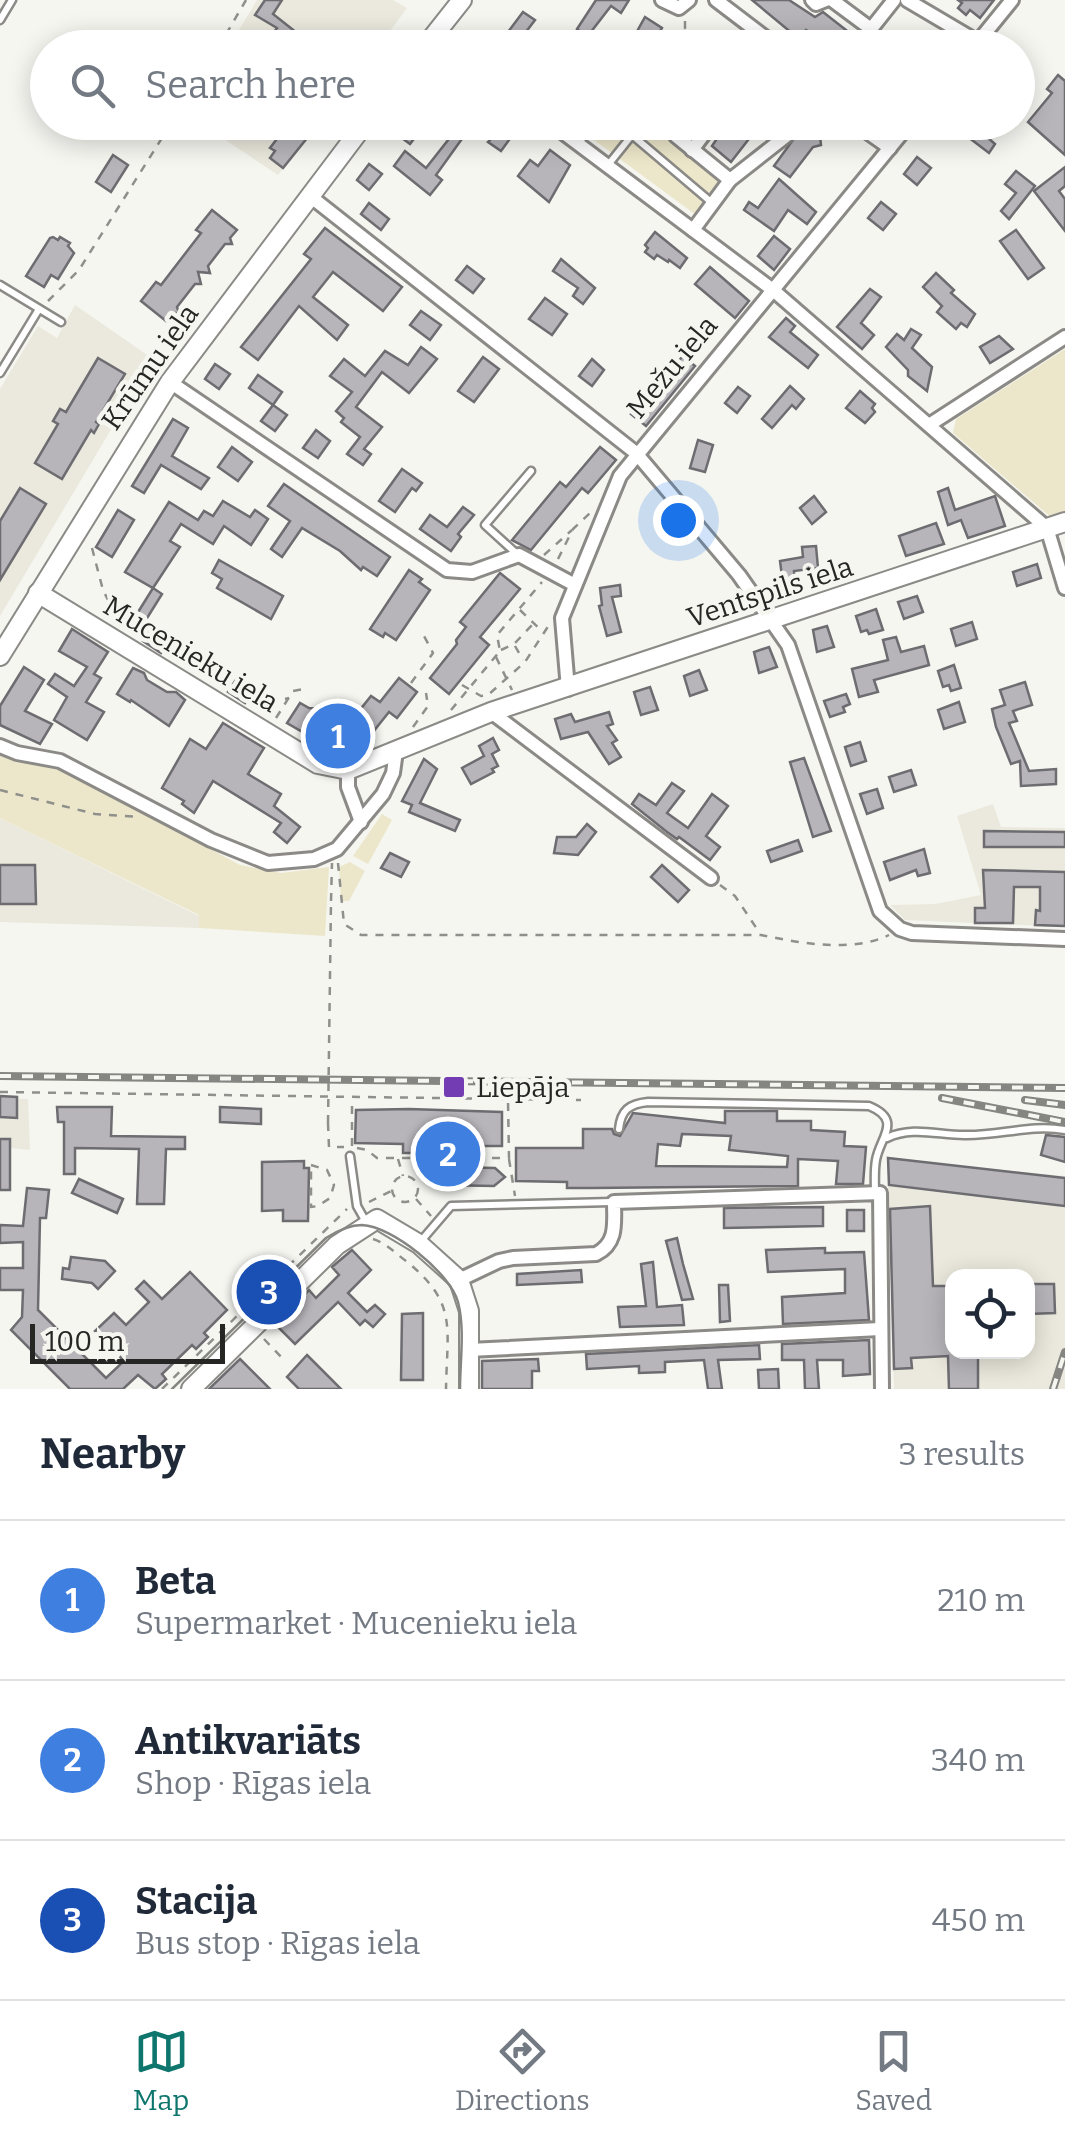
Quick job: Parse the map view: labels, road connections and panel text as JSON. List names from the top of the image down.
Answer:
{
  "streets": {
    "street": [
      "Krūmu iela",
      "Mežu iela",
      "Ventspils iela",
      "Mucenieku iela"
    ]
  },
  "crossings": [
    ["Krūmu iela", "Mucenieku iela"],
    ["Mežu iela", "Ventspils iela"]
  ],
  "places": {
    "transit": ["Liepāja"]
  },
  "scale_bar": "100 m",
  "page": {
    "search": "Search here",
    "pins": ["1", "2", "3"],
    "scale": "100 m",
    "heading": ["Nearby", "3 results"],
    "list": [
      {
        "mark": "1",
        "name": "Beta",
        "note": "Supermarket · Mucenieku iela",
        "value": "210 m"
      },
      {
        "mark": "2",
        "name": "Antikvariāts",
        "note": "Shop · Rīgas iela",
        "value": "340 m"
      },
      {
        "mark": "3",
        "name": "Stacija",
        "note": "Bus stop · Rīgas iela",
        "value": "450 m"
      }
    ],
    "nav": ["Map", "Directions", "Saved"]
  }
}
